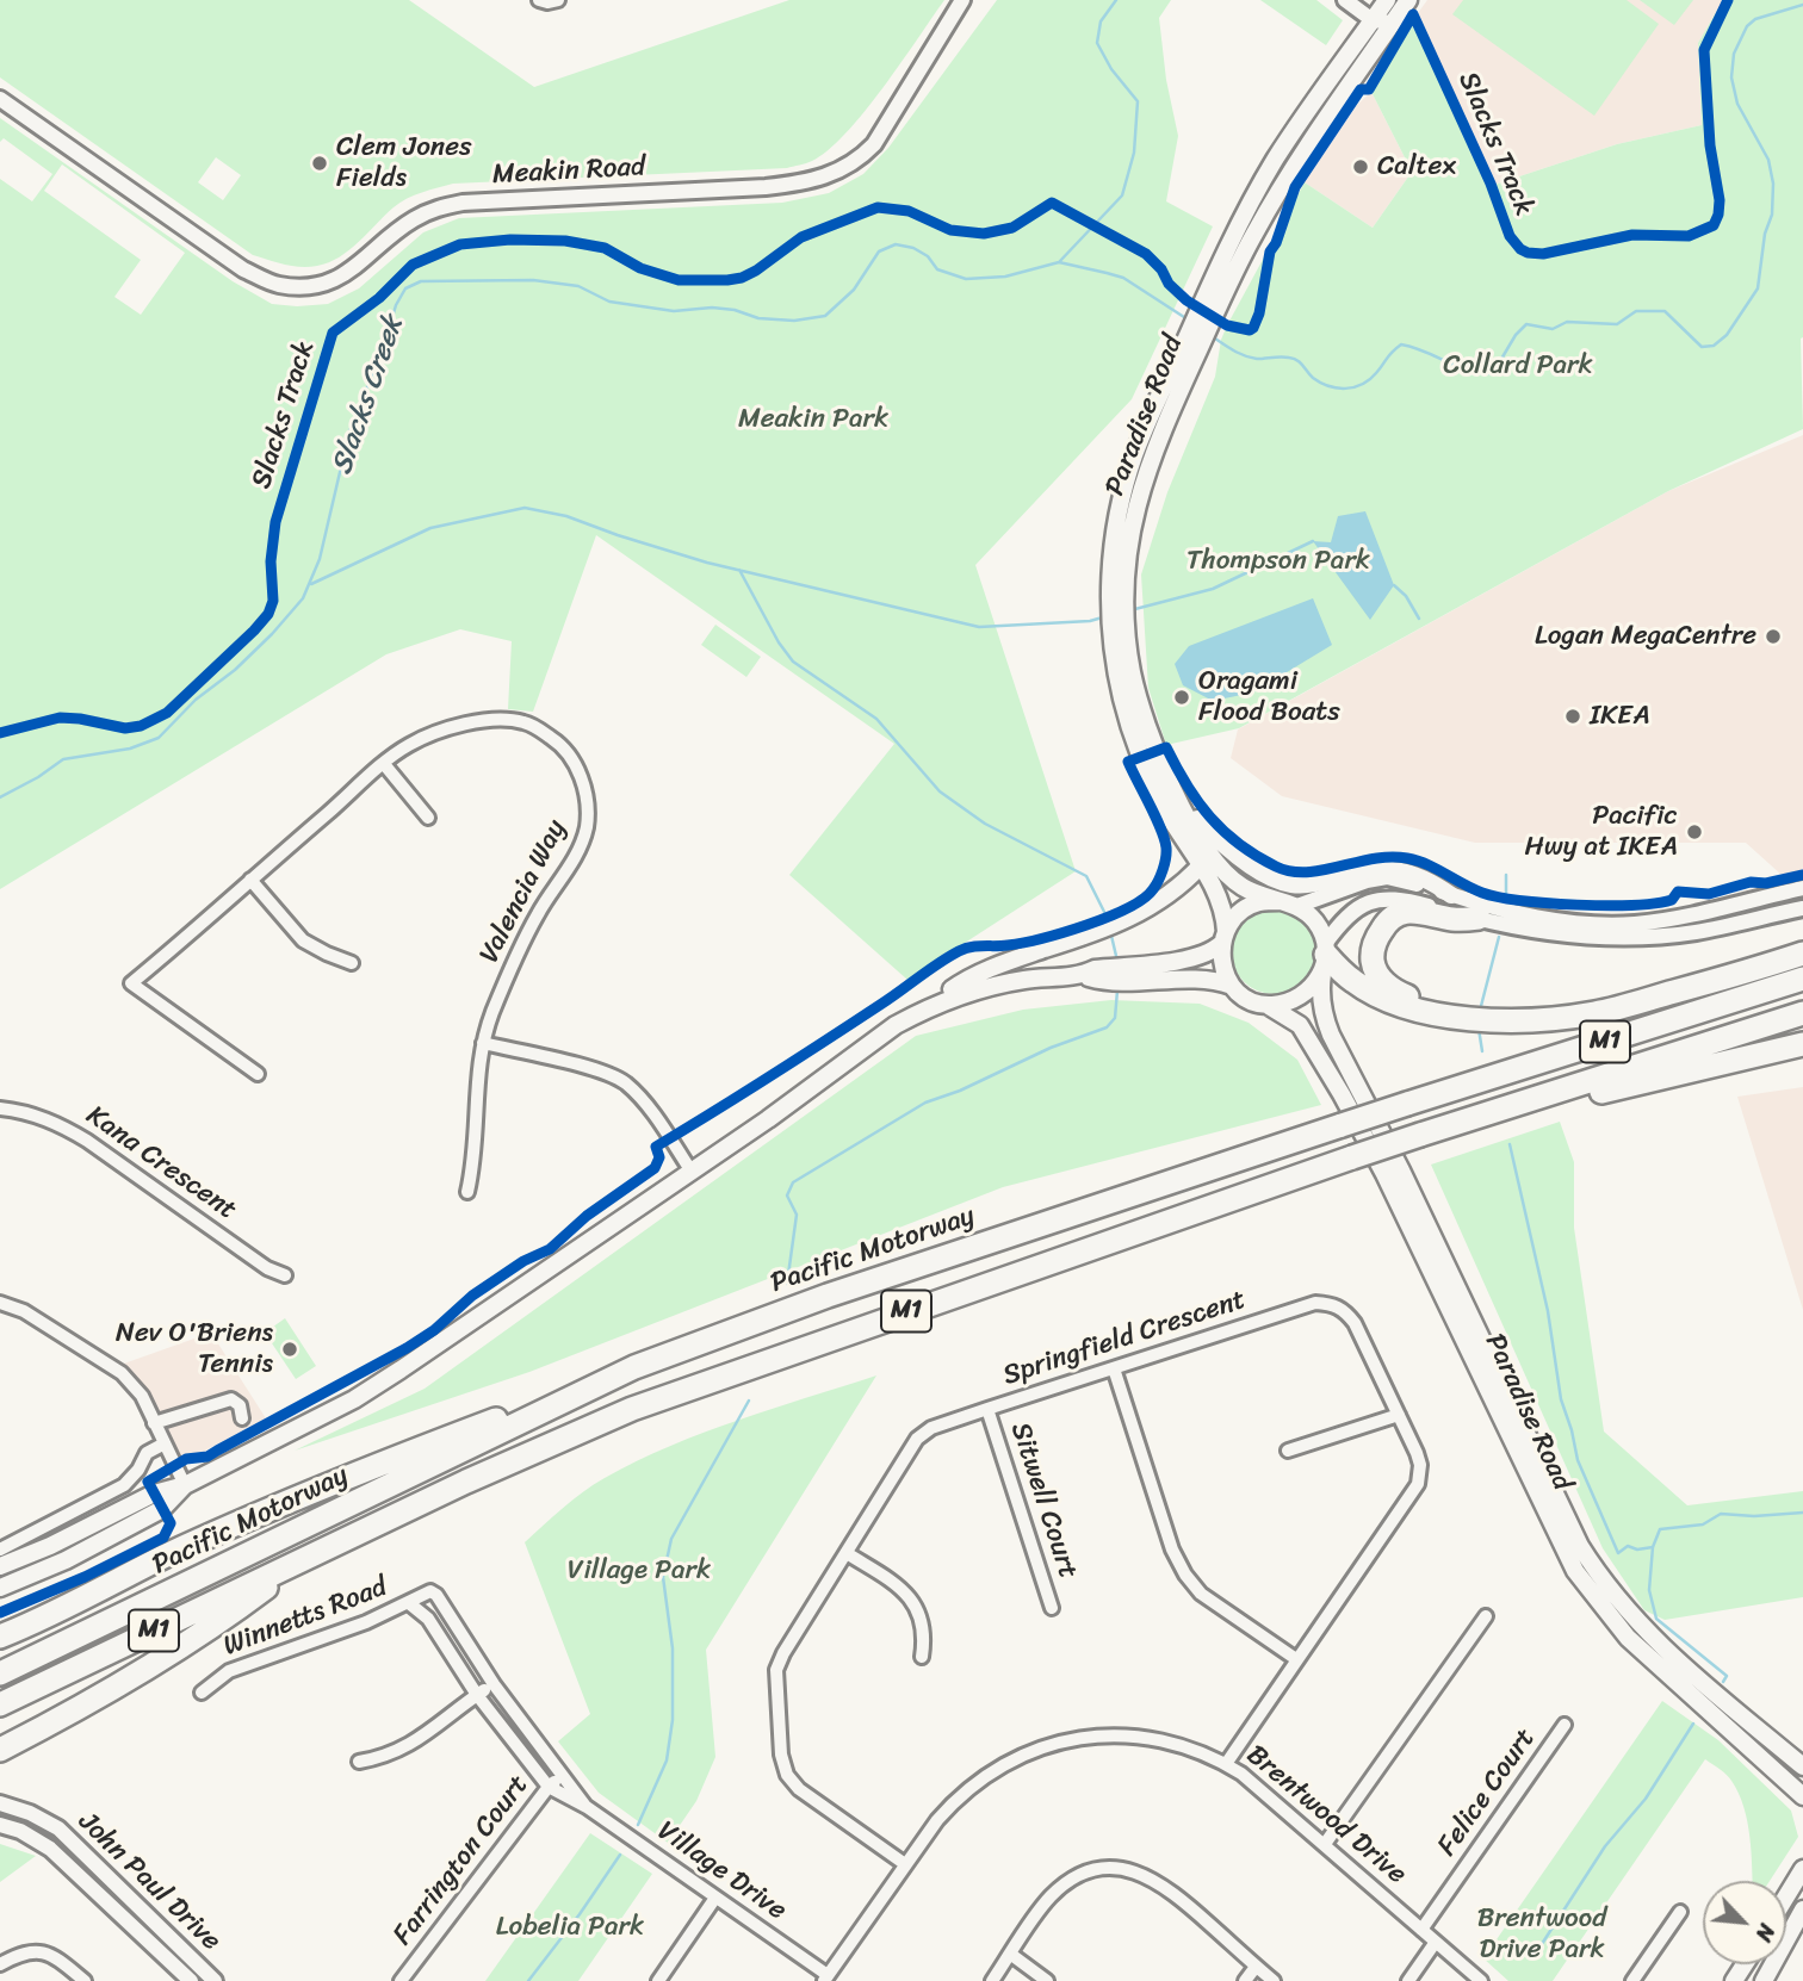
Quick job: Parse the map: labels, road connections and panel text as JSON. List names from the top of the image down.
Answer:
{
  "streets": {
    "highway": ["M1", "Pacific Motorway"],
    "main road": ["Paradise Road"],
    "street": [
      "Meakin Road",
      "Valencia Way",
      "Kana Crescent",
      "Springfield Crescent",
      "Sitwell Court",
      "Winnetts Road",
      "Felice Court",
      "Brentwood Drive",
      "Farrington Court",
      "Village Drive",
      "John Paul Drive"
    ],
    "cycle path": ["Slacks Track"]
  },
  "crossings": [
    ["Springfield Crescent", "Sitwell Court"],
    ["Springfield Crescent", "Brentwood Drive"],
    ["Winnetts Road", "Village Drive"],
    ["Felice Court", "Brentwood Drive"],
    ["Brentwood Drive", "Village Drive"],
    ["Farrington Court", "Village Drive"]
  ],
  "water": ["Slacks Creek"],
  "parks": [
    "Collard Park",
    "Meakin Park",
    "Thompson Park",
    "Village Park",
    "Brentwood Drive Park",
    "Lobelia Park"
  ],
  "places": [
    "Clem Jones Fields",
    "Caltex",
    "Logan MegaCentre",
    "Oragami Flood Boats",
    "IKEA",
    "Pacific Hwy at IKEA",
    "Nev O'Briens Tennis"
  ],
  "north": "bottom right"
}
